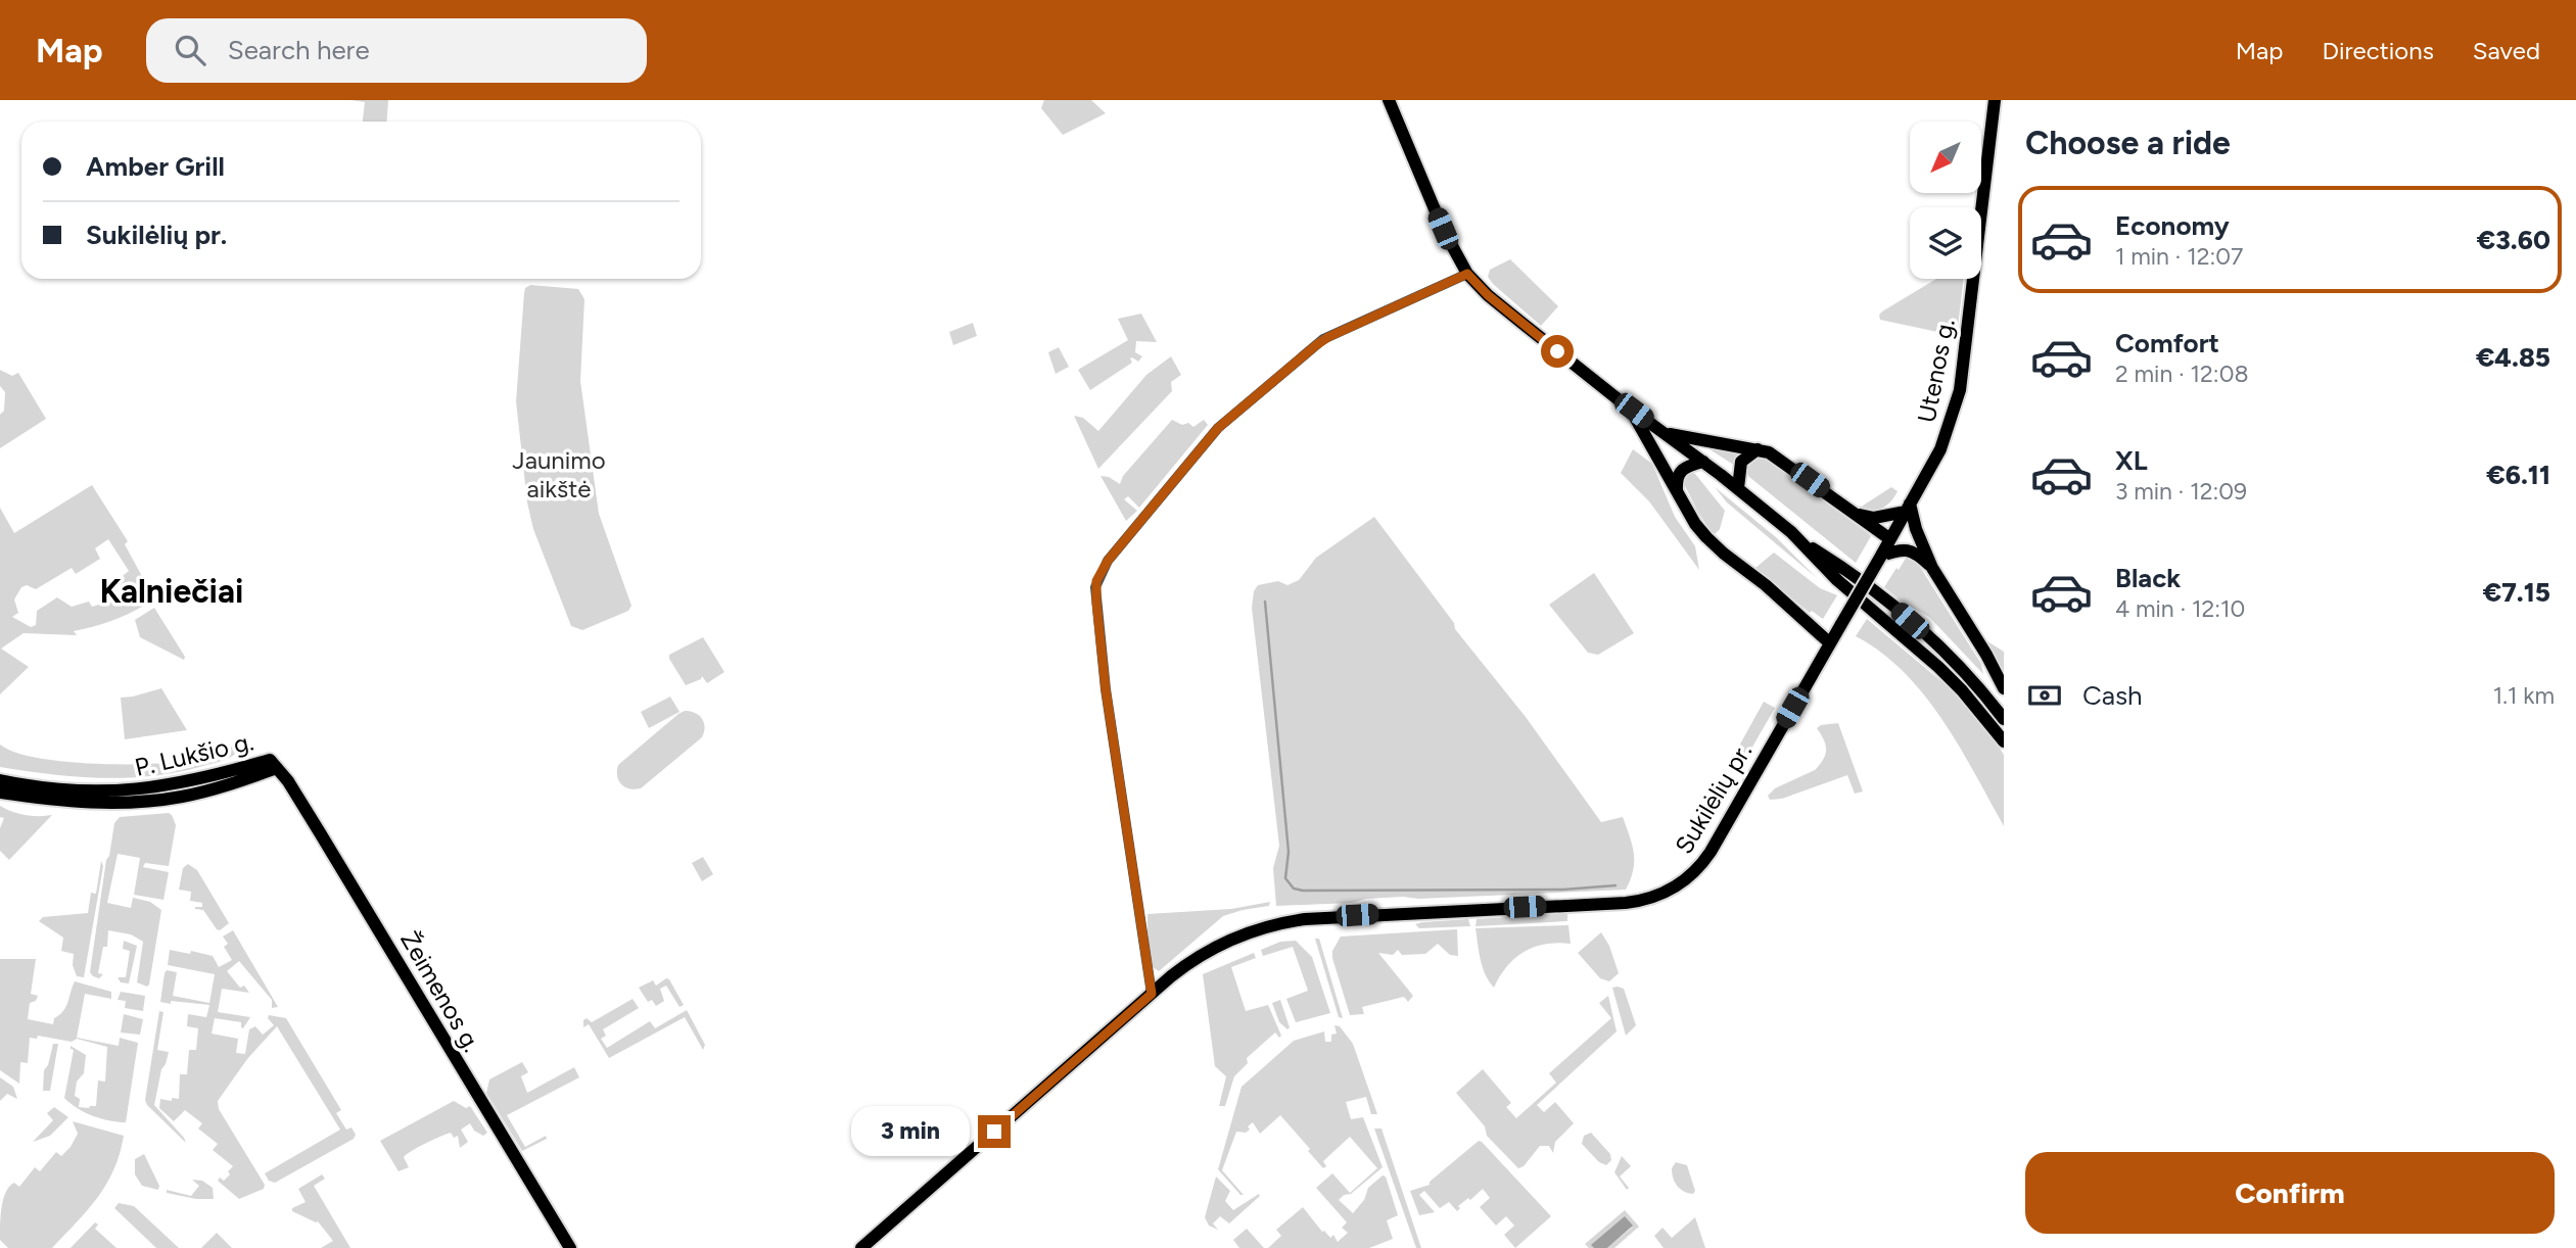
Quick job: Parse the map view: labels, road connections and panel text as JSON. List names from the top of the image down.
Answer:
{
  "streets": {
    "main road": [
      "Utenos g.",
      "P. Lukšio g.",
      "Sukilėlių pr.",
      "Žeimenos g."
    ]
  },
  "crossings": [
    ["Utenos g.", "Sukilėlių pr."],
    ["P. Lukšio g.", "Žeimenos g."]
  ],
  "districts": ["Kalniečiai"],
  "parks": ["Jaunimo aikštė"],
  "north": "bottom left",
  "page": {
    "header": "Map",
    "search": "Search here",
    "nav": ["Map", "Directions", "Saved"],
    "heading": "Choose a ride",
    "banner": ["Amber Grill", "Sukilėlių pr."],
    "list": [
      {
        "name": "Economy",
        "note": "1 min · 12:07",
        "value": "€3.60"
      },
      {
        "name": "Comfort",
        "note": "2 min · 12:08",
        "value": "€4.85"
      },
      {
        "name": "XL",
        "note": "3 min · 12:09",
        "value": "€6.11"
      },
      {
        "name": "Black",
        "note": "4 min · 12:10",
        "value": "€7.15"
      }
    ],
    "pay": ["Cash", "1.1 km"],
    "bubble": "3 min",
    "buttons": "Confirm"
  }
}
